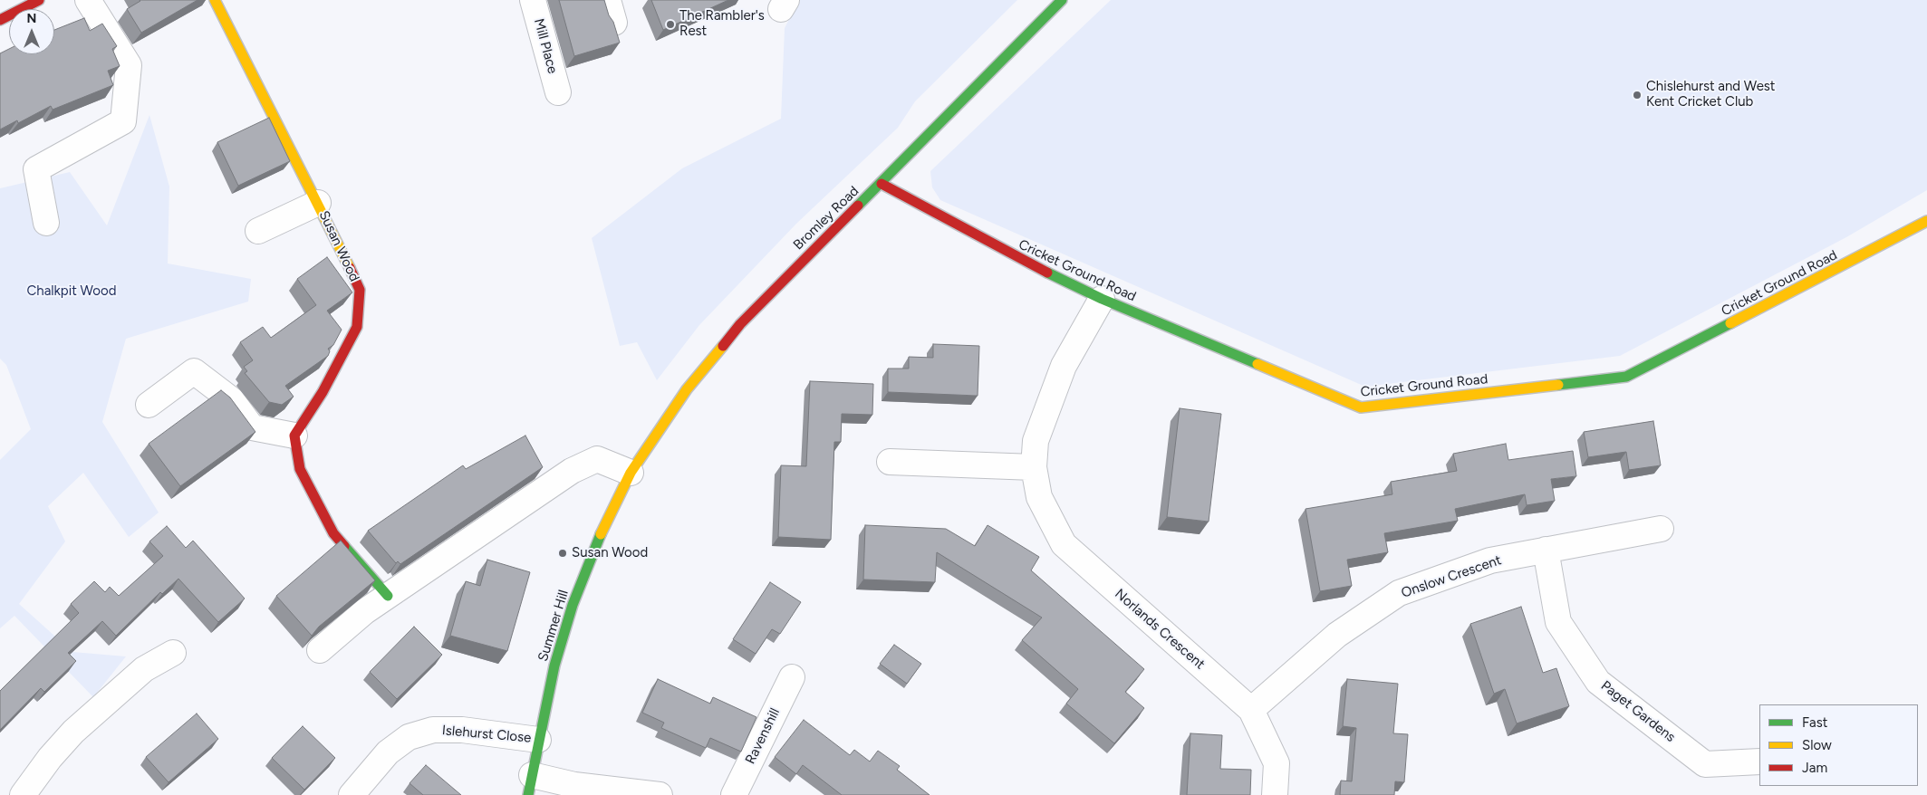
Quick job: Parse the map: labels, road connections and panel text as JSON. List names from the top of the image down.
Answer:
{
  "streets": {
    "street": [
      "Mill Place",
      "Bromley Road",
      "Susan Wood",
      "Cricket Ground Road",
      "Onslow Crescent",
      "Summer Hill",
      "Norlands Crescent",
      "Paget Gardens",
      "Islehurst Close",
      "Ravenshill"
    ]
  },
  "crossings": [
    ["Bromley Road", "Cricket Ground Road"],
    ["Bromley Road", "Summer Hill"],
    ["Cricket Ground Road", "Norlands Crescent"],
    ["Onslow Crescent", "Norlands Crescent"],
    ["Onslow Crescent", "Paget Gardens"],
    ["Summer Hill", "Islehurst Close"]
  ],
  "parks": ["Chalkpit Wood"],
  "places": ["The Rambler's Rest", "Chislehurst and West Kent Cricket Club", "Susan Wood"],
  "legend": ["Fast", "Slow", "Jam"],
  "north": "top"
}
